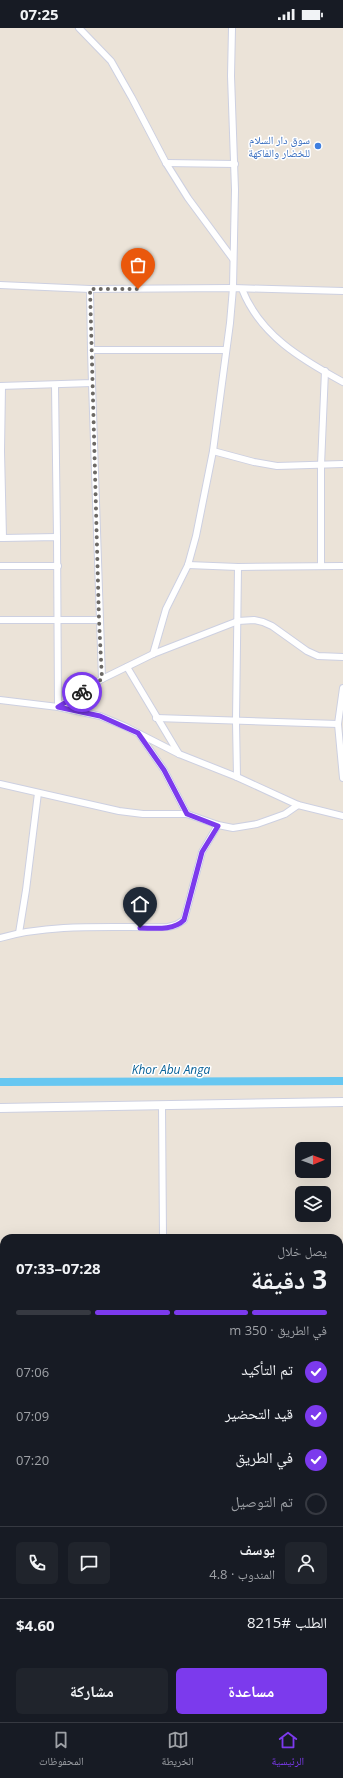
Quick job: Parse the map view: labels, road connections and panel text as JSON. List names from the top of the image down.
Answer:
{
  "water": ["Khor Abu Anga"],
  "places": ["سوق دار السلام للخضار والفاكهة"],
  "north": "right",
  "page": {
    "status": "07:25",
    "heading": ["3 دقيقة", "يصل خلال", "07:28–07:33"],
    "panel": [
      "يوسف",
      "المندوب · 4.8",
      "الطلب #8215",
      "$4.60"
    ],
    "bar": "في الطريق · 350 m",
    "list": [
      ["تم التأكيد", "07:06"],
      ["قيد التحضير", "07:09"],
      ["في الطريق", "07:20"],
      "تم التوصيل"
    ],
    "buttons": ["مساعدة", "مشاركة"],
    "tabs": ["الرئيسية", "الخريطة", "المحفوظات"]
  }
}
